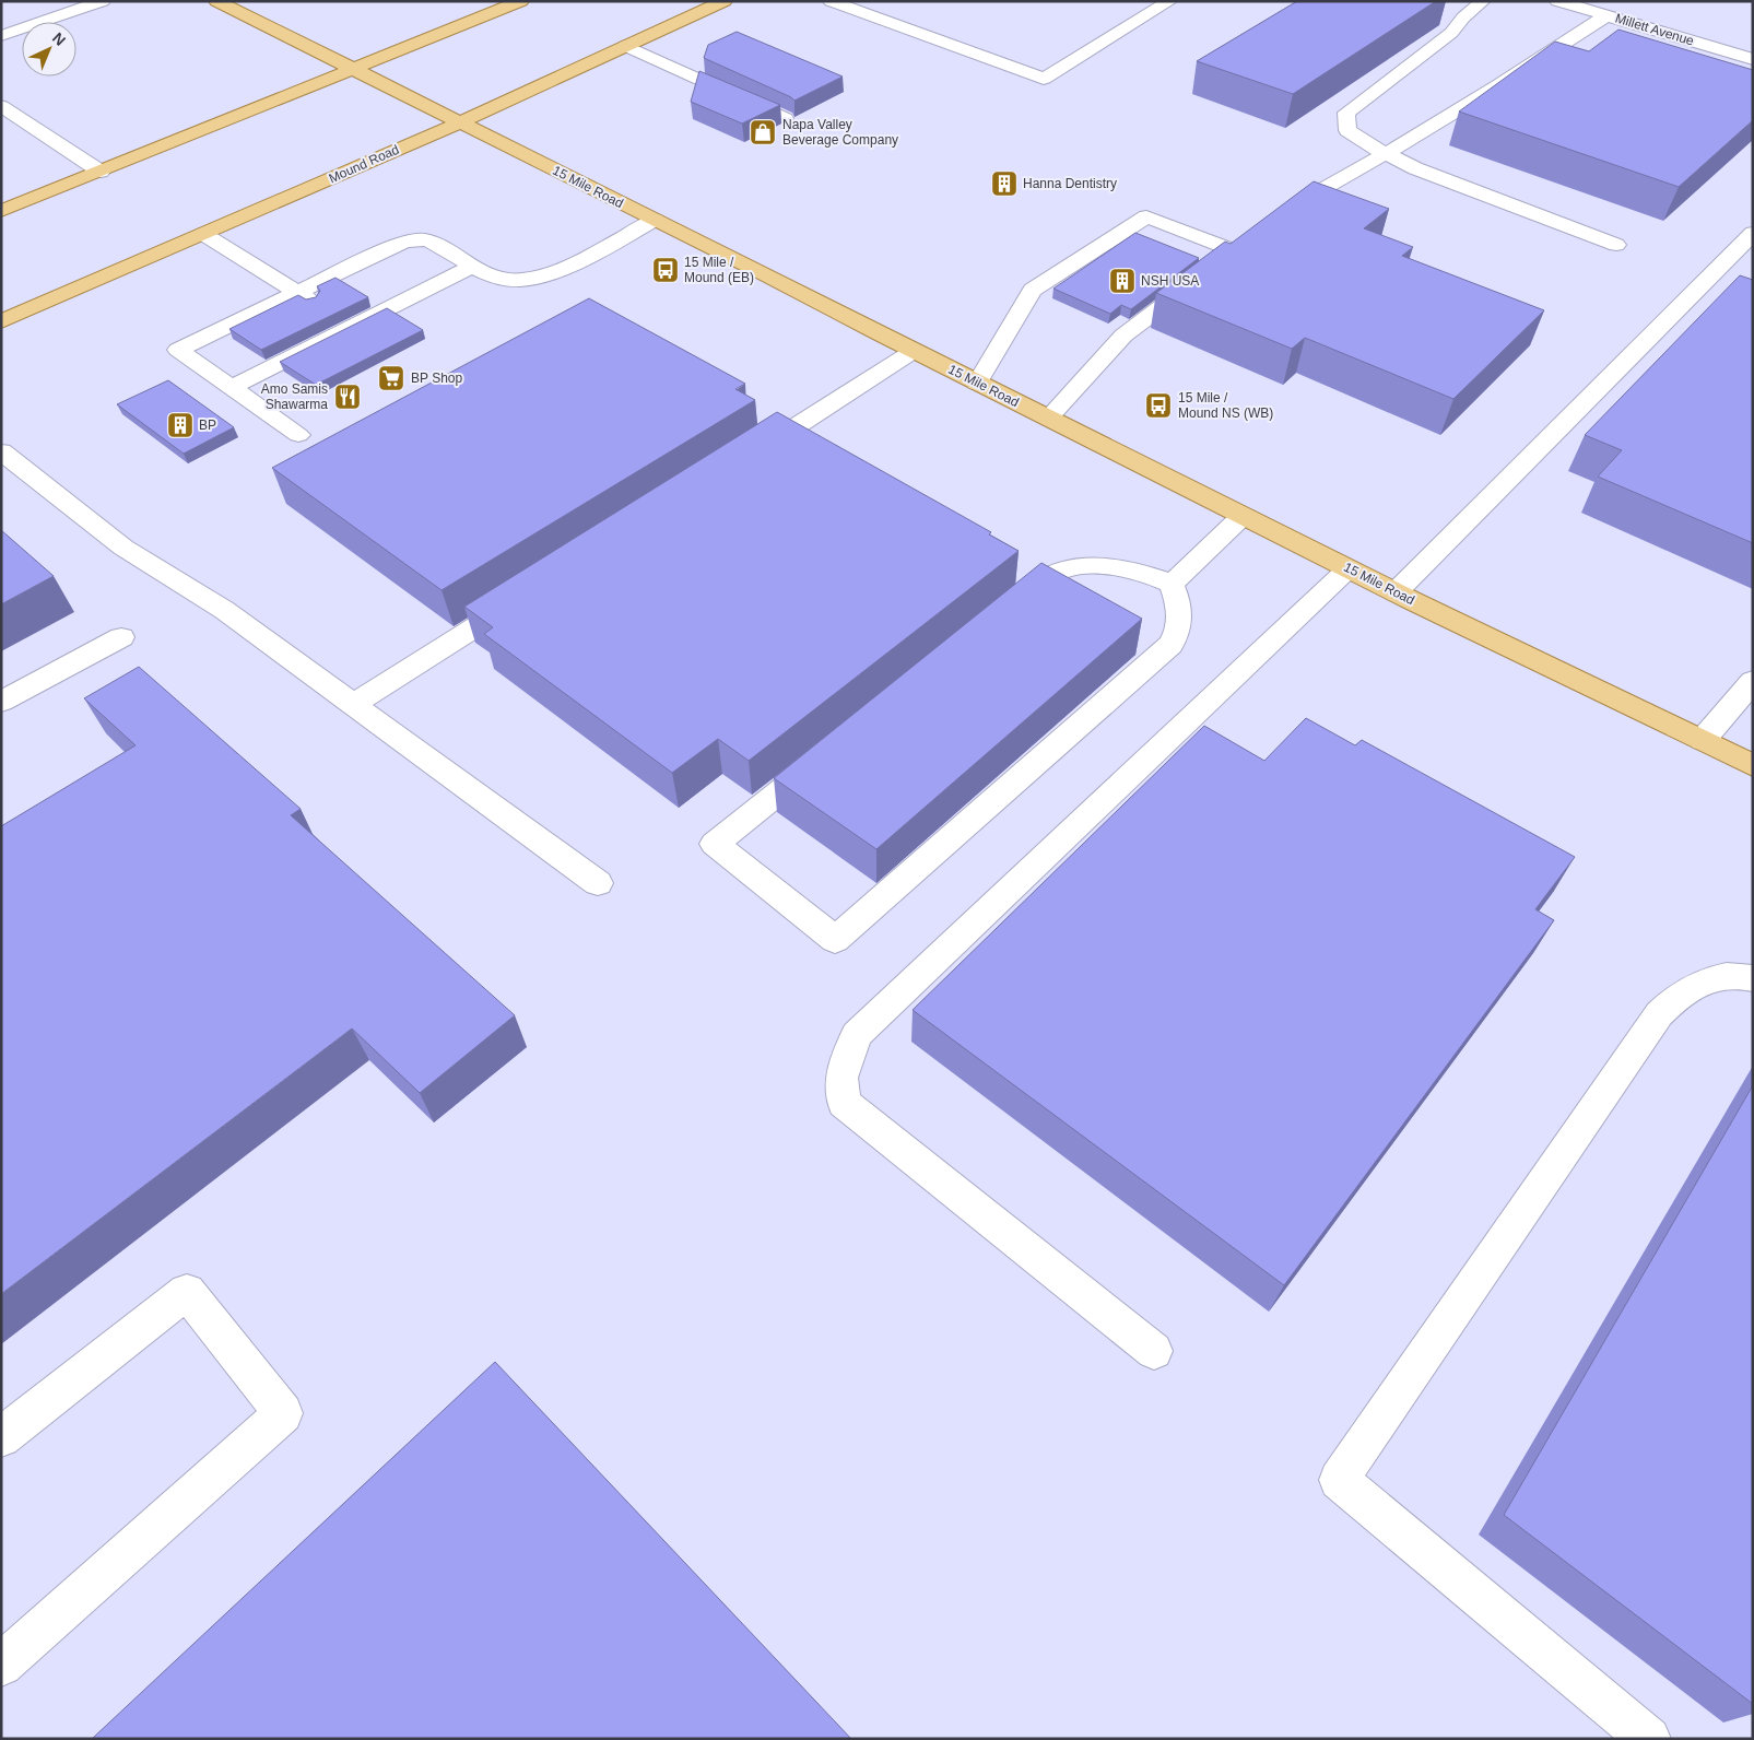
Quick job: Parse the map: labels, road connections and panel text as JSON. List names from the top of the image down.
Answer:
{
  "streets": {
    "main road": ["Mound Road", "15 Mile Road"],
    "street": ["Millett Avenue"]
  },
  "crossings": [
    ["Mound Road", "15 Mile Road"]
  ],
  "places": {
    "shop": ["Napa Valley Beverage Company"],
    "building": ["Hanna Dentistry", "NSH USA", "BP"],
    "bus stop": ["15 Mile / Mound (EB)", "15 Mile / Mound NS (WB)"],
    "supermarket": ["BP Shop"],
    "restaurant": ["Amo Samis Shawarma"]
  },
  "north": "top right"
}
